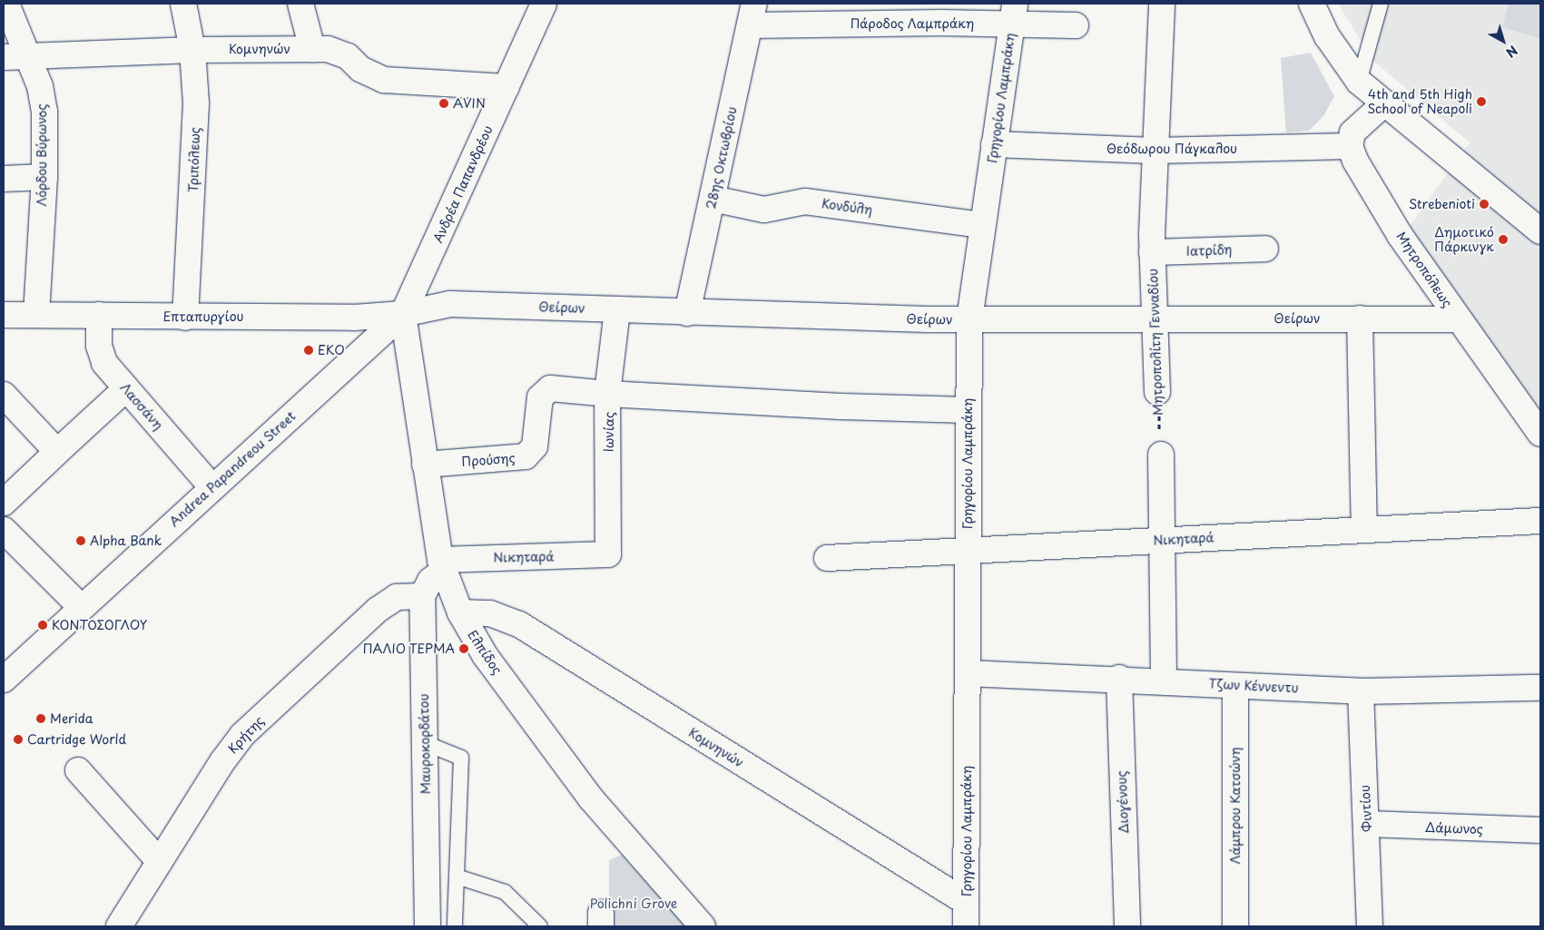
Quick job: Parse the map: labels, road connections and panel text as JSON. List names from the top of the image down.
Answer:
{
  "streets": {
    "street": [
      "Πάροδος Λαμπράκη",
      "Κομνηνών",
      "Γρηγορίου Λαμπράκη",
      "Θεόδωρου Πάγκαλου",
      "Λόρδου Βύρωνος",
      "28ης Οκτωβρίου",
      "Τριπόλεως",
      "Ανδρέα Παπανδρέου",
      "Κονδύλη",
      "Ιατρίδη",
      "Μητροπόλεως",
      "Θείρων",
      "Επταπυργίου",
      "Μητροπολίτη Γενναδίου",
      "Λασσάνη",
      "Ιωνίας",
      "Προύσης",
      "Andrea Papandreou Street",
      "Νικηταρά",
      "Ελπίδος",
      "Τζων Κέννεντυ",
      "Κρήτης",
      "Μαυροκορδάτου",
      "Διογένους",
      "Λάμπρου Κατσώνη",
      "Φιντίου",
      "Δάμωνος"
    ]
  },
  "crossings": [
    ["Πάροδος Λαμπράκη", "Γρηγορίου Λαμπράκη"],
    ["Πάροδος Λαμπράκη", "28ης Οκτωβρίου"],
    ["Κομνηνών", "Γρηγορίου Λαμπράκη"],
    ["Κομνηνών", "Λόρδου Βύρωνος"],
    ["Κομνηνών", "Τριπόλεως"],
    ["Κομνηνών", "Ανδρέα Παπανδρέου"],
    ["Κομνηνών", "Ελπίδος"],
    ["Γρηγορίου Λαμπράκη", "Θεόδωρου Πάγκαλου"],
    ["Γρηγορίου Λαμπράκη", "Κονδύλη"],
    ["Γρηγορίου Λαμπράκη", "Θείρων"],
    ["Γρηγορίου Λαμπράκη", "Προύσης"],
    ["Γρηγορίου Λαμπράκη", "Νικηταρά"],
    ["Γρηγορίου Λαμπράκη", "Τζων Κέννεντυ"],
    ["Θεόδωρου Πάγκαλου", "Μητροπόλεως"],
    ["Θεόδωρου Πάγκαλου", "Μητροπολίτη Γενναδίου"],
    ["Λόρδου Βύρωνος", "Επταπυργίου"],
    ["28ης Οκτωβρίου", "Κονδύλη"],
    ["28ης Οκτωβρίου", "Θείρων"],
    ["Τριπόλεως", "Επταπυργίου"],
    ["Ανδρέα Παπανδρέου", "Θείρων"],
    ["Ανδρέα Παπανδρέου", "Επταπυργίου"],
    ["Ανδρέα Παπανδρέου", "Andrea Papandreou Street"],
    ["Ανδρέα Παπανδρέου", "Ελπίδος"],
    ["Ιατρίδη", "Μητροπολίτη Γενναδίου"],
    ["Μητροπόλεως", "Θείρων"],
    ["Θείρων", "Επταπυργίου"],
    ["Θείρων", "Μητροπολίτη Γενναδίου"],
    ["Θείρων", "Ιωνίας"],
    ["Θείρων", "Andrea Papandreou Street"],
    ["Θείρων", "Ελπίδος"],
    ["Επταπυργίου", "Λασσάνη"],
    ["Επταπυργίου", "Andrea Papandreou Street"],
    ["Επταπυργίου", "Ελπίδος"],
    ["Λασσάνη", "Andrea Papandreou Street"],
    ["Ιωνίας", "Προύσης"],
    ["Ιωνίας", "Νικηταρά"],
    ["Προύσης", "Ελπίδος"],
    ["Andrea Papandreou Street", "Ελπίδος"],
    ["Νικηταρά", "Ελπίδος"],
    ["Τζων Κέννεντυ", "Διογένους"],
    ["Τζων Κέννεντυ", "Λάμπρου Κατσώνη"],
    ["Τζων Κέννεντυ", "Φιντίου"],
    ["Κρήτης", "Μαυροκορδάτου"],
    ["Φιντίου", "Δάμωνος"]
  ],
  "parks": ["Polichni Grove"],
  "places": [
    "4th and 5th High School of Neapoli",
    "AVIN",
    "Strebenioti",
    "Δημοτικό Πάρκινγκ",
    "ΕΚΟ",
    "Alpha Bank",
    "ΚΟΝΤΟΣΟΓΛΟΥ",
    "ΠΑΛΙΟ ΤΕΡΜΑ",
    "Merida",
    "Cartridge World"
  ],
  "north": "bottom right"
}
